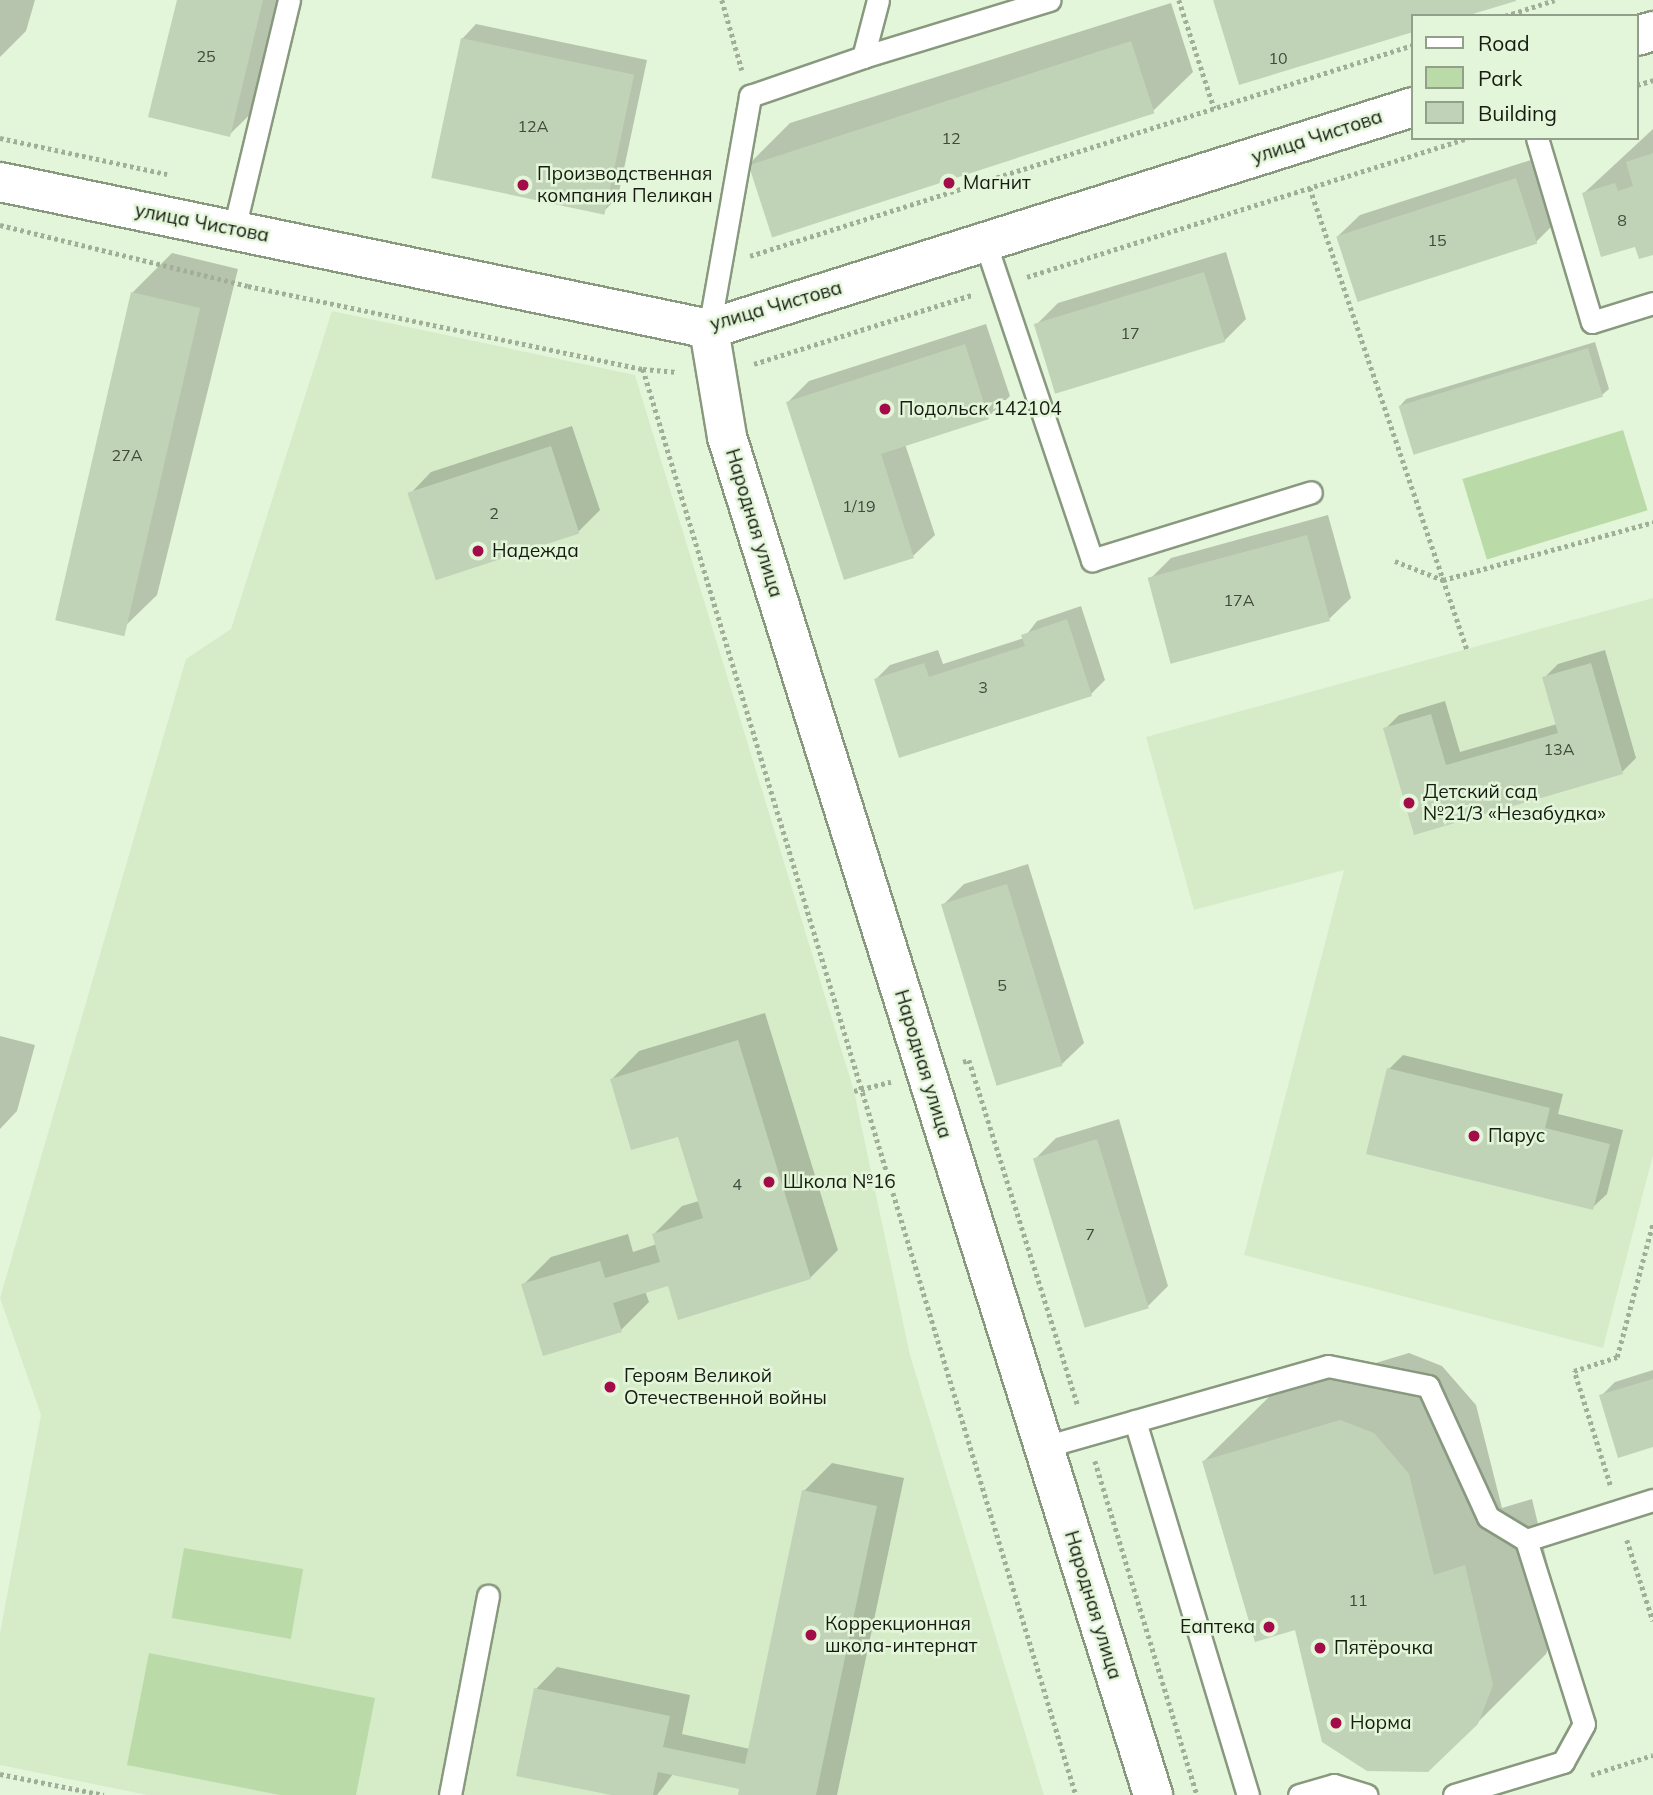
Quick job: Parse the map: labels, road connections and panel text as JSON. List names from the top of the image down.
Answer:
{
  "streets": {
    "street": ["улица Чистова", "Народная улица"]
  },
  "crossings": [
    ["улица Чистова", "Народная улица"]
  ],
  "places": [
    "Магнит",
    "Производственная компания Пеликан",
    "Подольск 142104",
    "Надежда",
    "Детский сад №21/3 «Незабудка»",
    "Парус",
    "Школа №16",
    "Героям Великой Отечественной войны",
    "Еаптека",
    "Коррекционная школа-интернат",
    "Пятёрочка",
    "Норма"
  ],
  "house_numbers": [
    "25",
    "10",
    "12А",
    "12",
    "8",
    "15",
    "17",
    "27А",
    "1/19",
    "2",
    "17А",
    "3",
    "13А",
    "5",
    "4",
    "7",
    "11"
  ],
  "legend": ["Road", "Park", "Building"]
}
